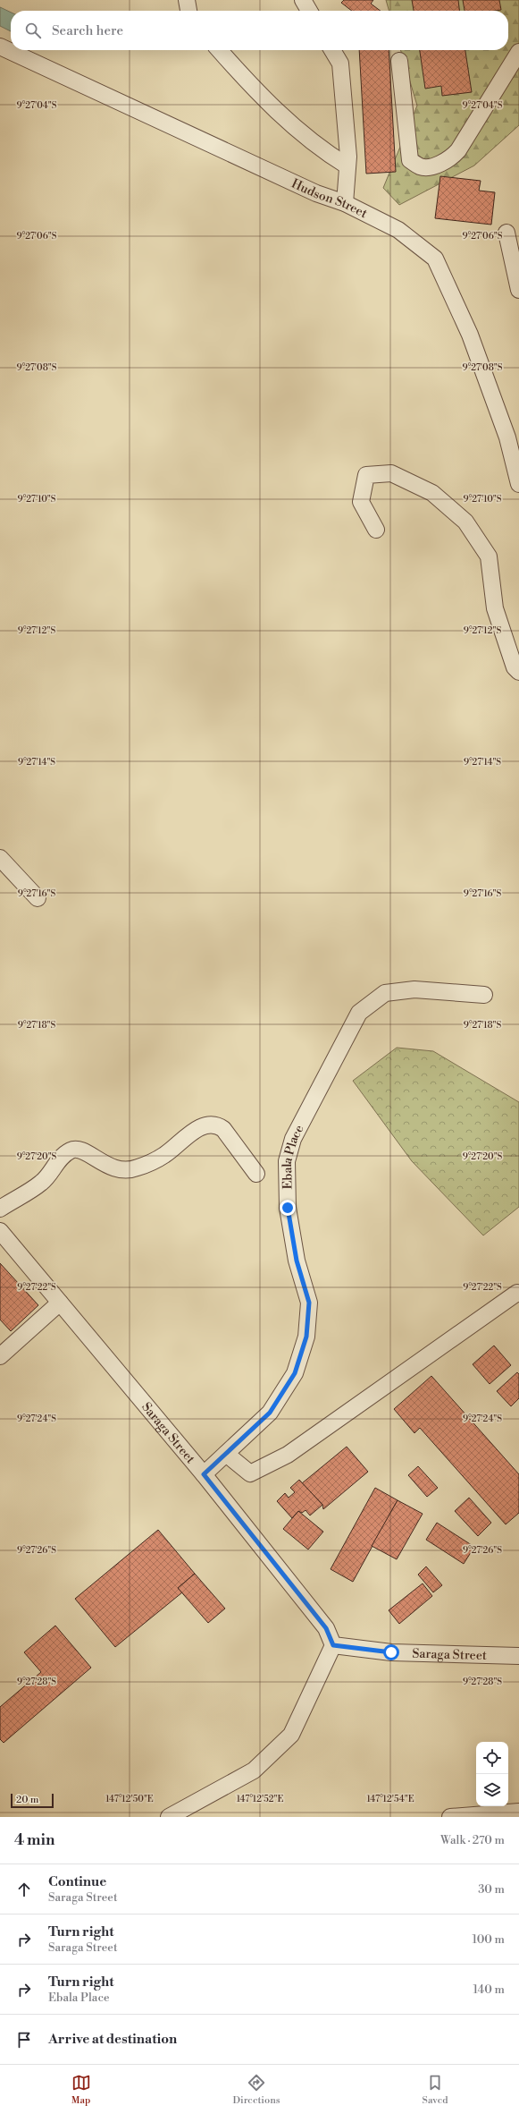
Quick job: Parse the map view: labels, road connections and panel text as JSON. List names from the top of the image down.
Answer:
{
  "streets": {
    "street": ["Hudson Street", "Ebala Place", "Saraga Street"]
  },
  "crossings": [
    ["Ebala Place", "Saraga Street"]
  ],
  "scale_bar": "20 m",
  "page": {
    "search": "Search here",
    "scale": "20 m",
    "heading": ["4 min", "Walk · 270 m"],
    "list": [
      ["Continue", "Saraga Street", "30 m"],
      ["Turn right", "Saraga Street", "100 m"],
      ["Turn right", "Ebala Place", "140 m"],
      "Arrive at destination"
    ],
    "nav": ["Map", "Directions", "Saved"]
  },
  "coordinates": [
    "9°27'04\"S",
    "9°27'06\"S",
    "9°27'08\"S",
    "9°27'10\"S",
    "9°27'12\"S",
    "9°27'14\"S",
    "9°27'16\"S",
    "9°27'18\"S",
    "9°27'20\"S",
    "9°27'22\"S",
    "9°27'24\"S",
    "9°27'26\"S",
    "9°27'28\"S",
    "147°12'50\"E",
    "147°12'52\"E",
    "147°12'54\"E"
  ]
}
